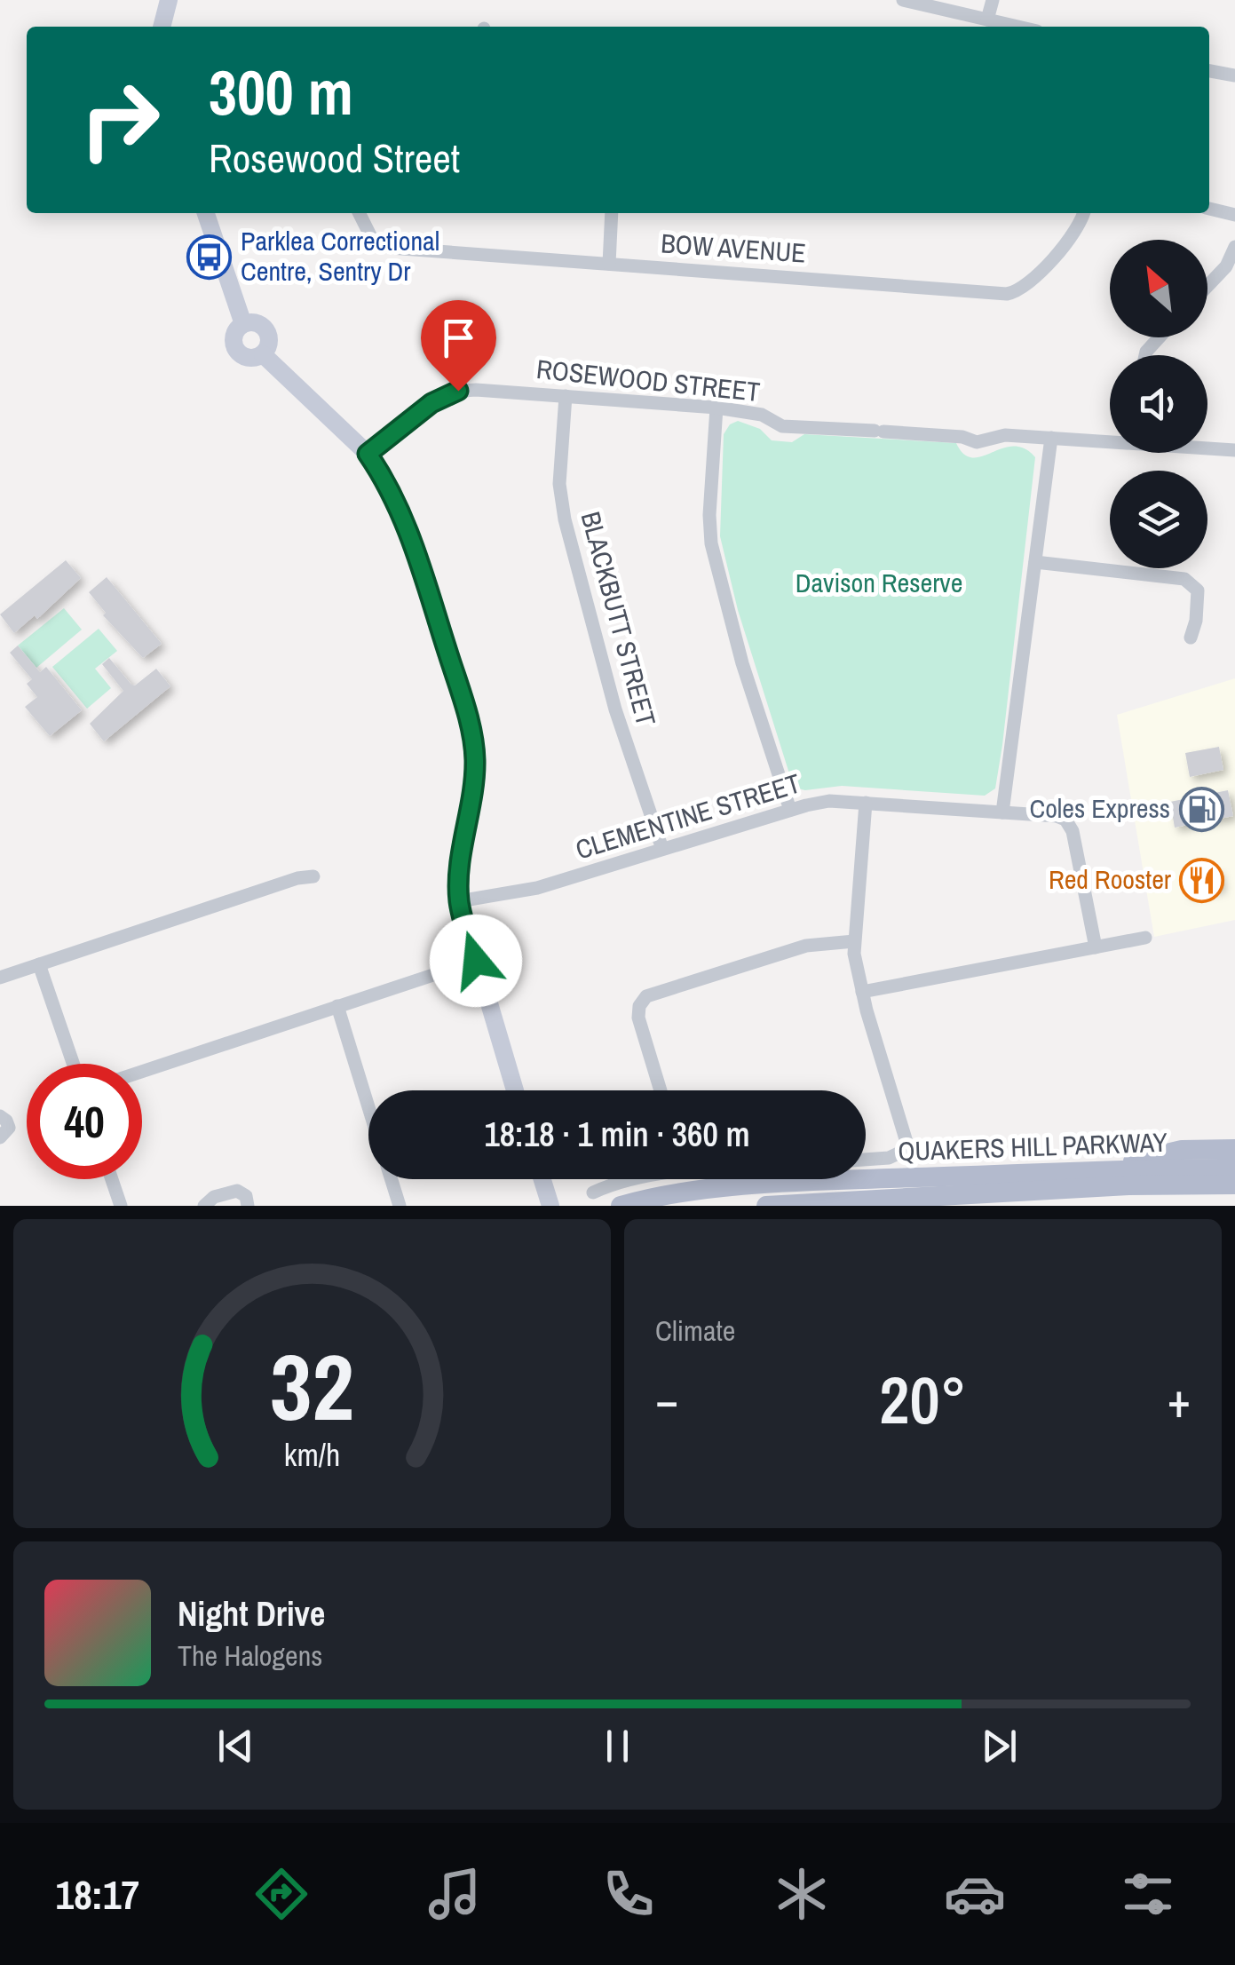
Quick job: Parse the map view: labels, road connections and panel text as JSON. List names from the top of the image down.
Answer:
{
  "streets": {
    "main road": ["QUAKERS HILL PARKWAY"],
    "street": [
      "BOW AVENUE",
      "ROSEWOOD STREET",
      "BLACKBUTT STREET",
      "CLEMENTINE STREET"
    ]
  },
  "crossings": [
    ["ROSEWOOD STREET", "BLACKBUTT STREET"],
    ["BLACKBUTT STREET", "CLEMENTINE STREET"]
  ],
  "parks": ["Davison Reserve"],
  "places": {
    "bus stop": ["Parklea Correctional Centre, Sentry Dr"],
    "fuel station": ["Coles Express"],
    "restaurant": ["Red Rooster"]
  },
  "north": "top left",
  "page": {
    "turn": ["300 m", "Rosewood Street"],
    "limit": "40",
    "trip": "18:18 · 1 min · 360 m",
    "tile": "Climate",
    "heat": ["−", "20°", "+"],
    "song": ["Night Drive", "The Halogens"],
    "tabs": "18:17",
    "gauge": ["32", "km/h"]
  }
}
